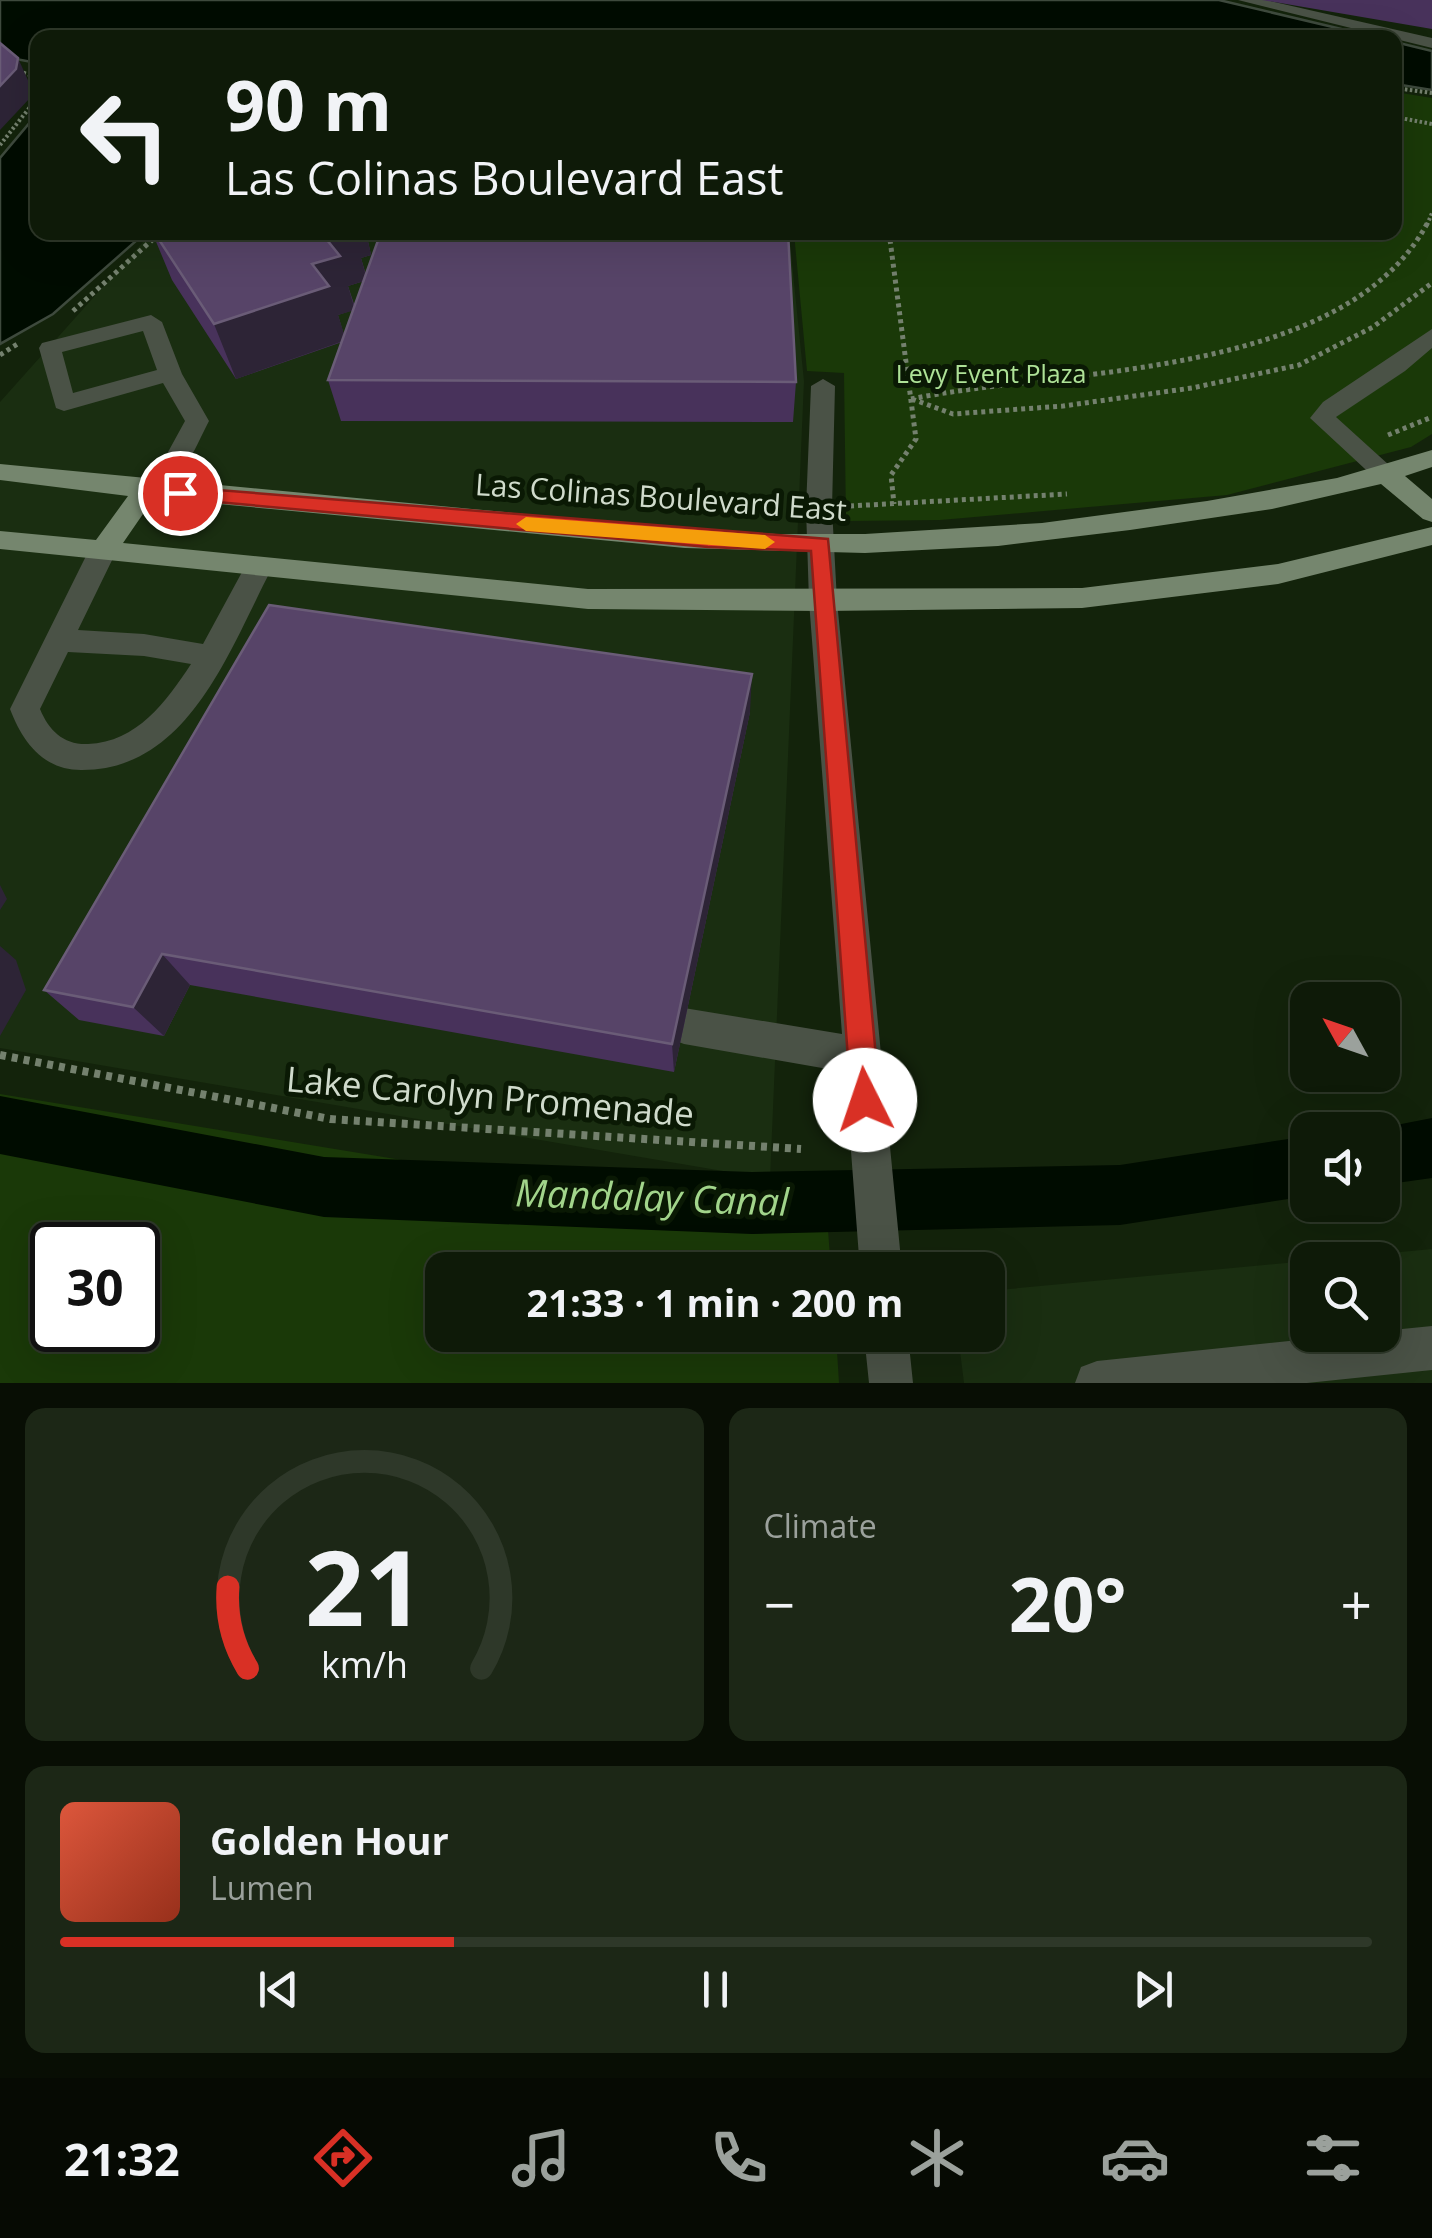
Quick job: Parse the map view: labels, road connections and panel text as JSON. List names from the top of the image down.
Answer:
{
  "streets": {
    "main road": ["Las Colinas Boulevard East"],
    "path": ["Lake Carolyn Promenade"]
  },
  "water": ["Mandalay Canal"],
  "parks": ["Levy Event Plaza"],
  "north": "top left",
  "page": {
    "turn": ["90 m", "Las Colinas Boulevard East"],
    "limit": "30",
    "trip": "21:33 · 1 min · 200 m",
    "tile": "Climate",
    "heat": ["−", "20°", "+"],
    "song": ["Golden Hour", "Lumen"],
    "tabs": "21:32",
    "gauge": ["21", "km/h"]
  }
}
